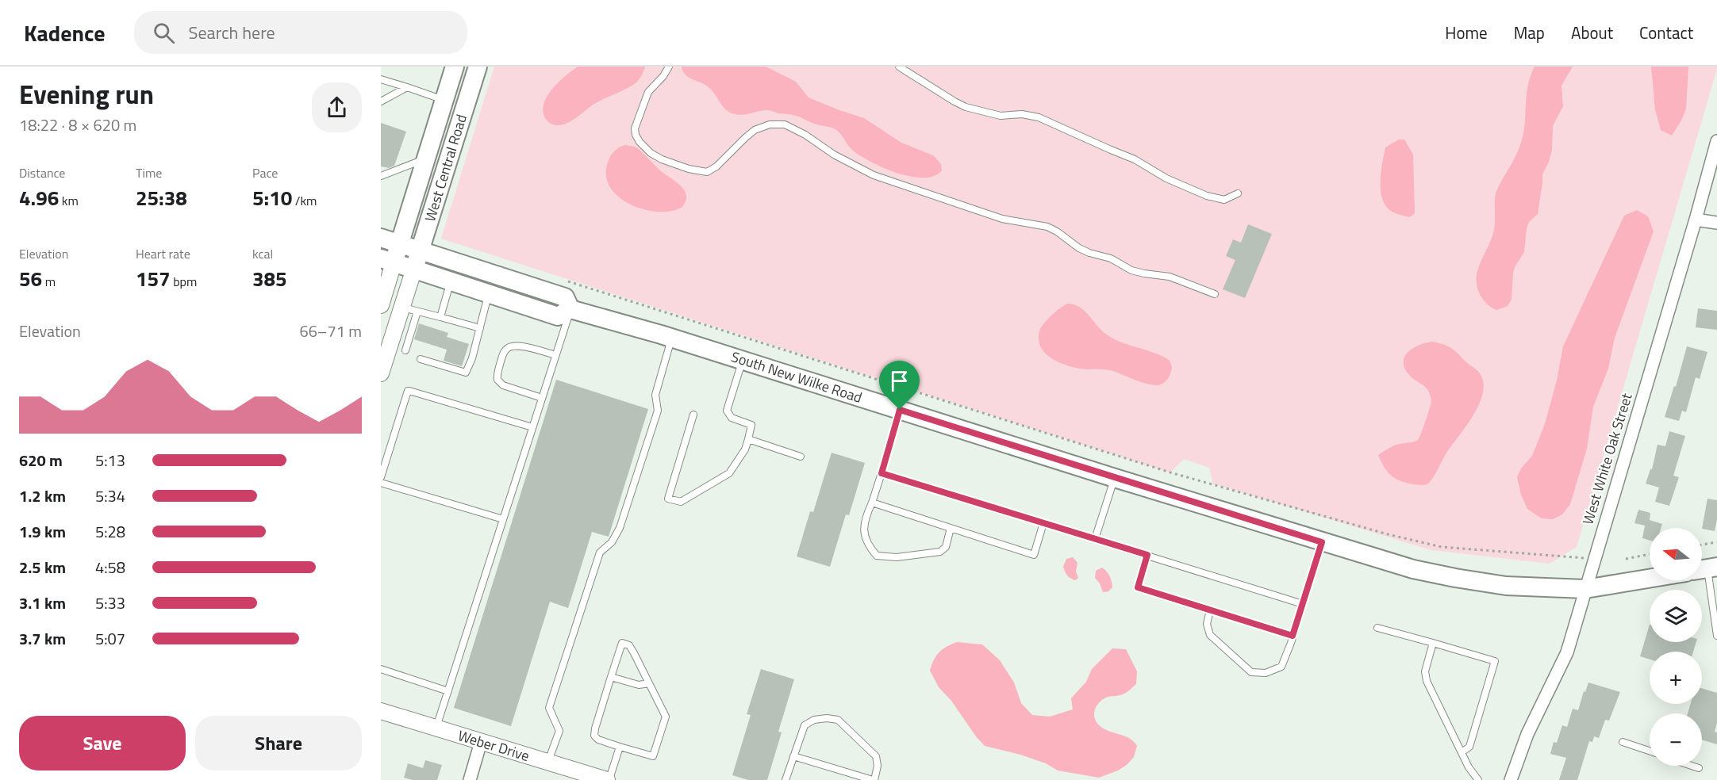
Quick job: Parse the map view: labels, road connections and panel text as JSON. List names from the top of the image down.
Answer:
{
  "streets": {
    "main road": ["West Central Road", "South New Wilke Road"],
    "street": ["West White Oak Street", "Weber Drive"]
  },
  "crossings": [
    ["West Central Road", "South New Wilke Road"],
    ["South New Wilke Road", "West White Oak Street"]
  ],
  "north": "left",
  "page": {
    "header": "Kadence",
    "search": "Search here",
    "nav": [
      "Home",
      "Map",
      "About",
      "Contact"
    ],
    "heading": ["Evening run", "18:22 · 8 × 620 m"],
    "stats": [
      ["Distance", "4.96 km"],
      ["Time", "25:38"],
      ["Pace", "5:10 /km"],
      ["Elevation", "56 m"],
      ["Heart rate", "157 bpm"],
      ["kcal", "385"]
    ],
    "chart": ["Elevation", "66–71 m"],
    "list": [
      {
        "name": "620 m",
        "note": "5:13"
      },
      {
        "name": "1.2 km",
        "note": "5:34"
      },
      {
        "name": "1.9 km",
        "note": "5:28"
      },
      {
        "name": "2.5 km",
        "note": "4:58"
      },
      {
        "name": "3.1 km",
        "note": "5:33"
      },
      {
        "name": "3.7 km",
        "note": "5:07"
      }
    ],
    "map_buttons": ["+", "−"],
    "buttons": ["Save", "Share"]
  }
}
